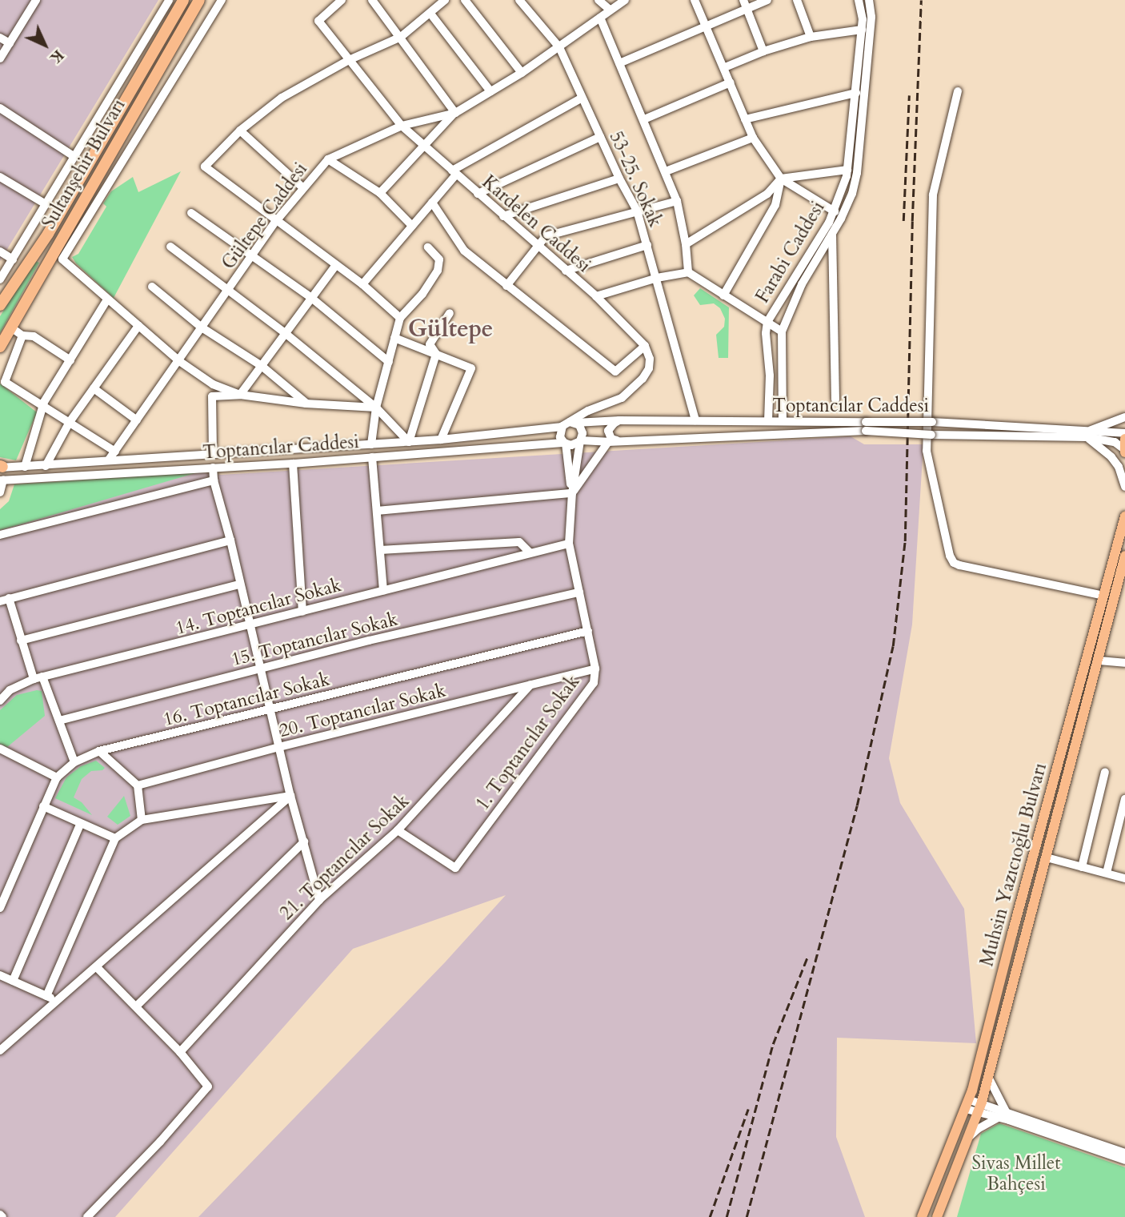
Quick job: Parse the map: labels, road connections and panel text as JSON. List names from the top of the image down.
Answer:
{
  "streets": {
    "highway": ["Sultanşehir Bulvarı"],
    "main road": ["Muhsin Yazıcıoğlu Bulvarı"],
    "street": [
      "53-25. Sokak",
      "Gültepe Caddesi",
      "Kardelen Caddesi",
      "Farabi Caddesi",
      "Toptancılar Caddesi",
      "14. Toptancılar Sokak",
      "15. Toptancılar Sokak",
      "16. Toptancılar Sokak",
      "20. Toptancılar Sokak",
      "1. Toptancılar Sokak",
      "21. Toptancılar Sokak"
    ]
  },
  "crossings": [
    ["53-25. Sokak", "Gültepe Caddesi"],
    ["53-25. Sokak", "Kardelen Caddesi"],
    ["53-25. Sokak", "Toptancılar Caddesi"],
    ["Gültepe Caddesi", "Kardelen Caddesi"],
    ["Gültepe Caddesi", "Toptancılar Caddesi"],
    ["Farabi Caddesi", "Toptancılar Caddesi"],
    ["Toptancılar Caddesi", "1. Toptancılar Sokak"],
    ["14. Toptancılar Sokak", "1. Toptancılar Sokak"],
    ["15. Toptancılar Sokak", "1. Toptancılar Sokak"],
    ["16. Toptancılar Sokak", "20. Toptancılar Sokak"],
    ["16. Toptancılar Sokak", "1. Toptancılar Sokak"],
    ["20. Toptancılar Sokak", "1. Toptancılar Sokak"],
    ["20. Toptancılar Sokak", "21. Toptancılar Sokak"],
    ["1. Toptancılar Sokak", "21. Toptancılar Sokak"]
  ],
  "districts": ["Gültepe"],
  "parks": ["Sivas Millet Bahçesi"],
  "north": "bottom right"
}
